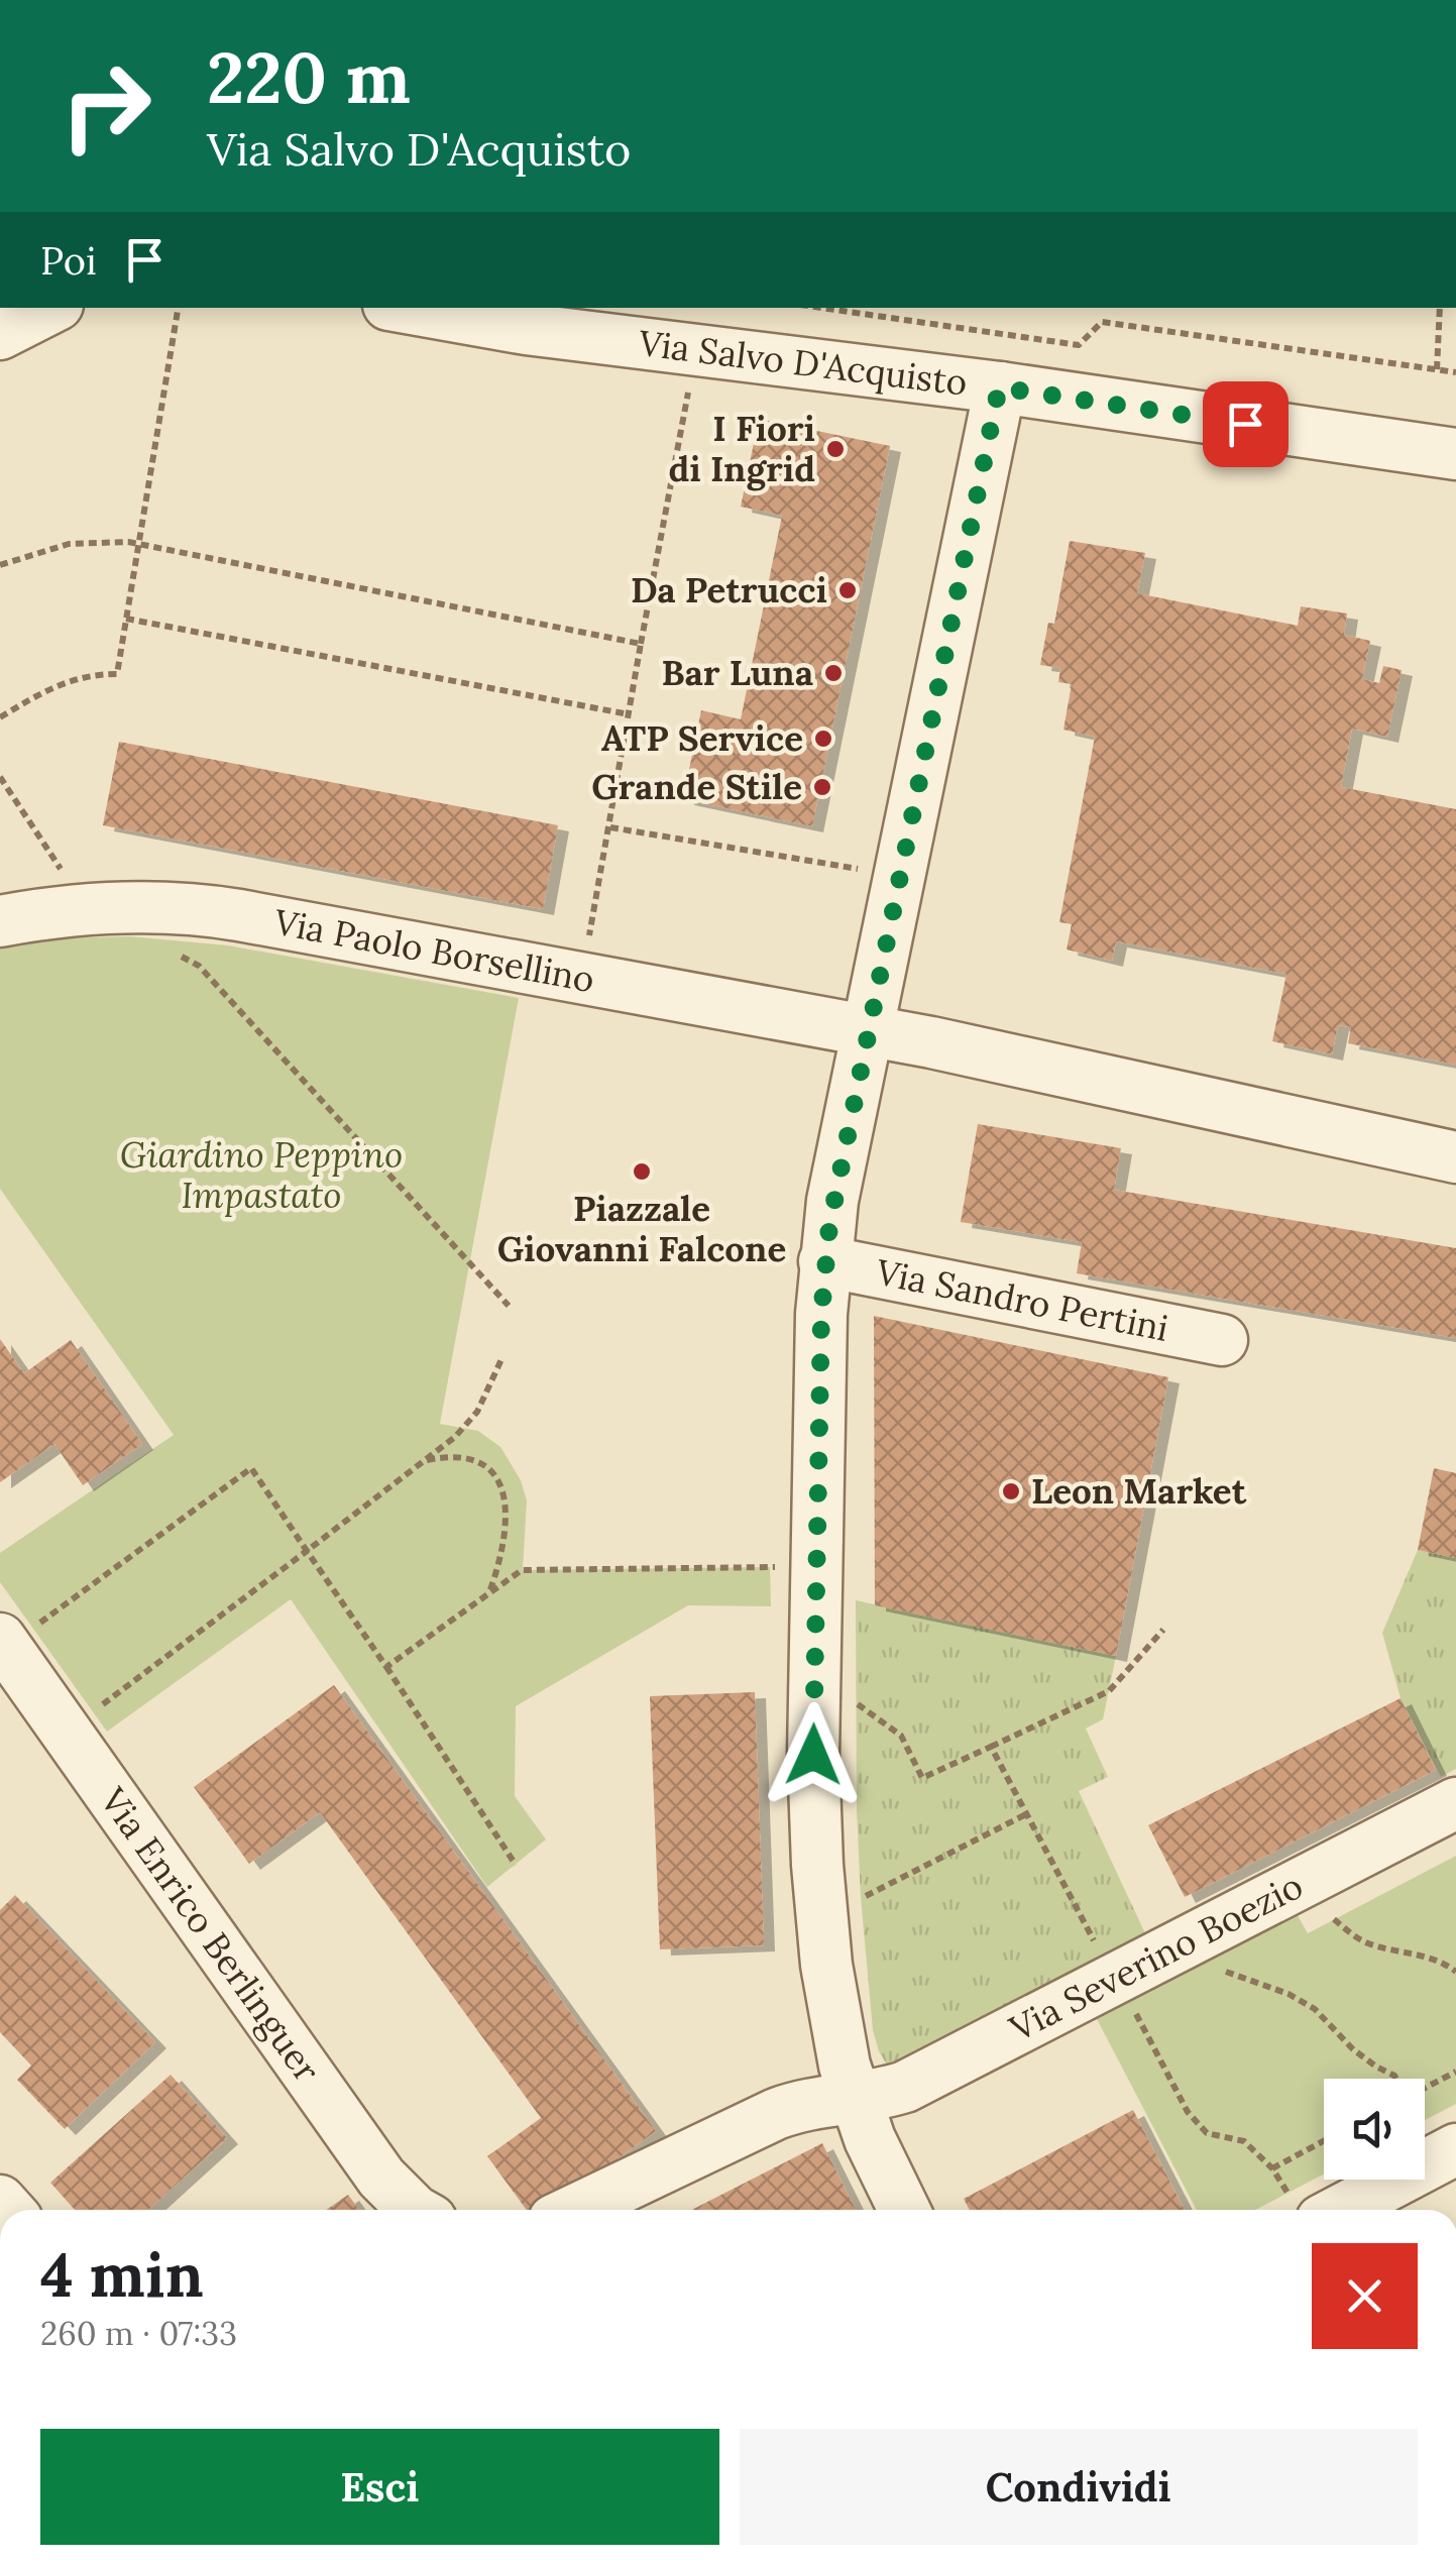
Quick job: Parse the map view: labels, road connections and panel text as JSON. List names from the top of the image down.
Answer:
{
  "streets": {
    "street": [
      "Via Salvo D'Acquisto",
      "Via Paolo Borsellino",
      "Via Sandro Pertini",
      "Via Enrico Berlinguer",
      "Via Severino Boezio"
    ]
  },
  "parks": ["Giardino Peppino Impastato"],
  "places": [
    "I Fiori di Ingrid",
    "Da Petrucci",
    "Bar Luna",
    "ATP Service",
    "Grande Stile",
    "Piazzale Giovanni Falcone",
    "Leon Market"
  ],
  "page": {
    "turn": ["220 m", "Via Salvo D'Acquisto"],
    "then": "Poi",
    "heading": ["4 min", "260 m · 07:33"],
    "buttons": ["Esci", "Condividi"]
  }
}
